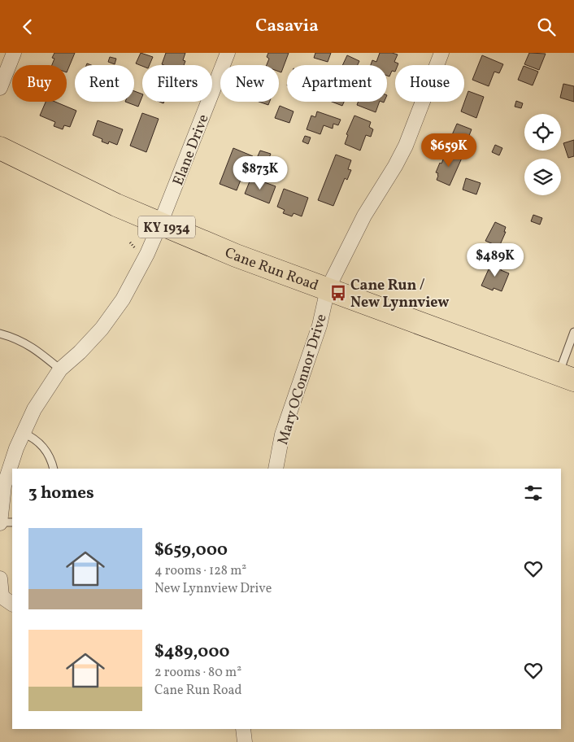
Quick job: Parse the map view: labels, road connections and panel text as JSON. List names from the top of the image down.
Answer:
{
  "streets": {
    "highway": ["KY 1934", "Cane Run Road"],
    "street": ["Elane Drive", "Mary OConnor Drive"]
  },
  "crossings": [
    ["Elane Drive", "Cane Run Road"],
    ["Cane Run Road", "Mary OConnor Drive"]
  ],
  "places": {
    "bus stop": ["Cane Run / New Lynnview"]
  },
  "page": {
    "header": "Casavia",
    "chip": [
      "Buy",
      "Rent",
      "Filters",
      "New",
      "Apartment",
      "House"
    ],
    "price": ["$659K", "$873K", "$489K"],
    "heading": "3 homes",
    "list": [
      {
        "name": "$659,000",
        "note": "4 rooms · 128 m² · New Lynnview Drive"
      },
      {
        "name": "$489,000",
        "note": "2 rooms · 80 m² · Cane Run Road"
      }
    ]
  }
}
